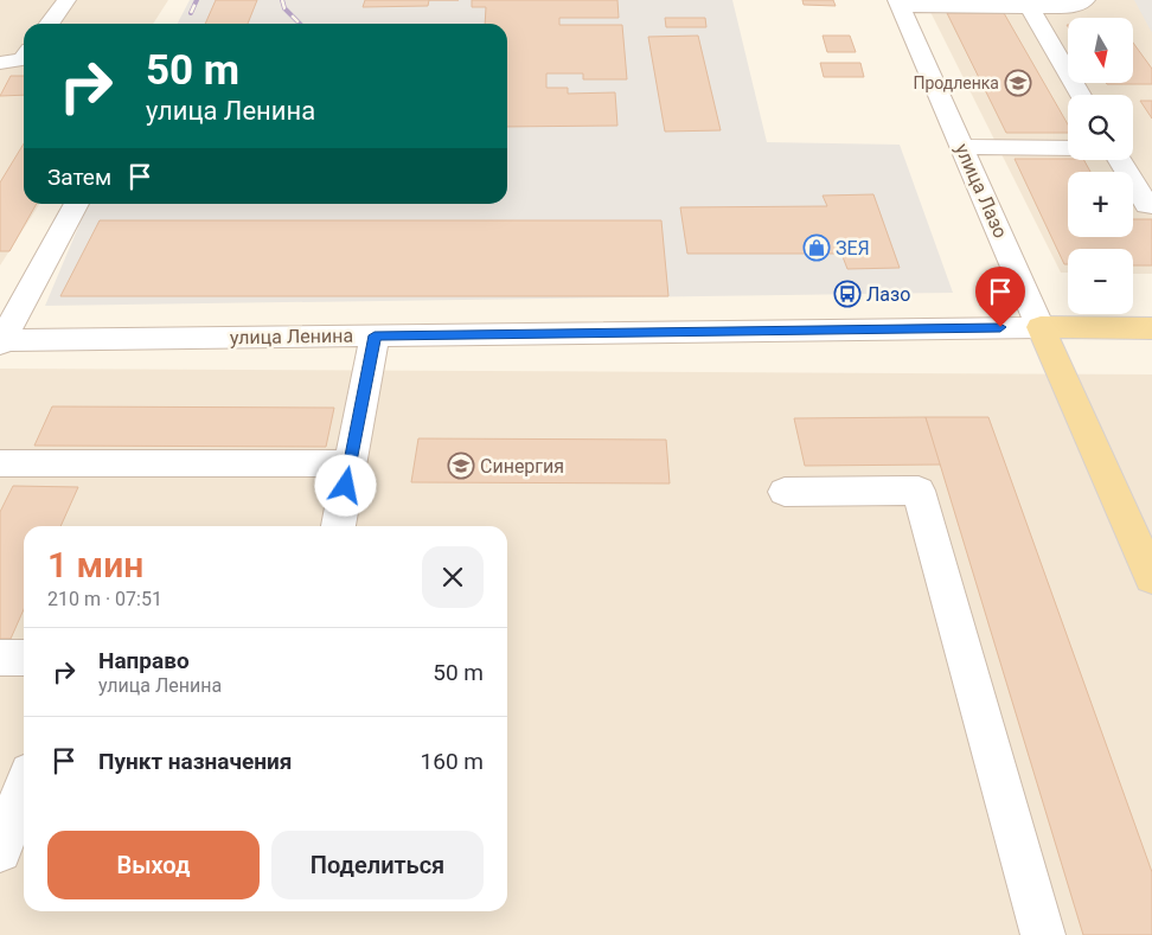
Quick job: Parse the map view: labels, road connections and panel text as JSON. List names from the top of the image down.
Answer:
{
  "streets": {
    "main road": ["улица Лазо", "улица Ленина"]
  },
  "crossings": [
    ["улица Лазо", "улица Ленина"]
  ],
  "places": {
    "school or university": ["Продленка", "Синергия"],
    "shop": ["ЗЕЯ"],
    "bus stop": ["Лазо"]
  },
  "north": "bottom",
  "page": {
    "map_buttons": ["+", "−"],
    "turn": ["50 m", "улица Ленина"],
    "then": "Затем",
    "heading": ["1 мин", "210 m · 07:51"],
    "list": [
      {
        "name": "Направо",
        "note": "улица Ленина",
        "value": "50 m"
      },
      {
        "name": "Пункт назначения",
        "value": "160 m"
      }
    ],
    "buttons": ["Выход", "Поделиться"]
  }
}
